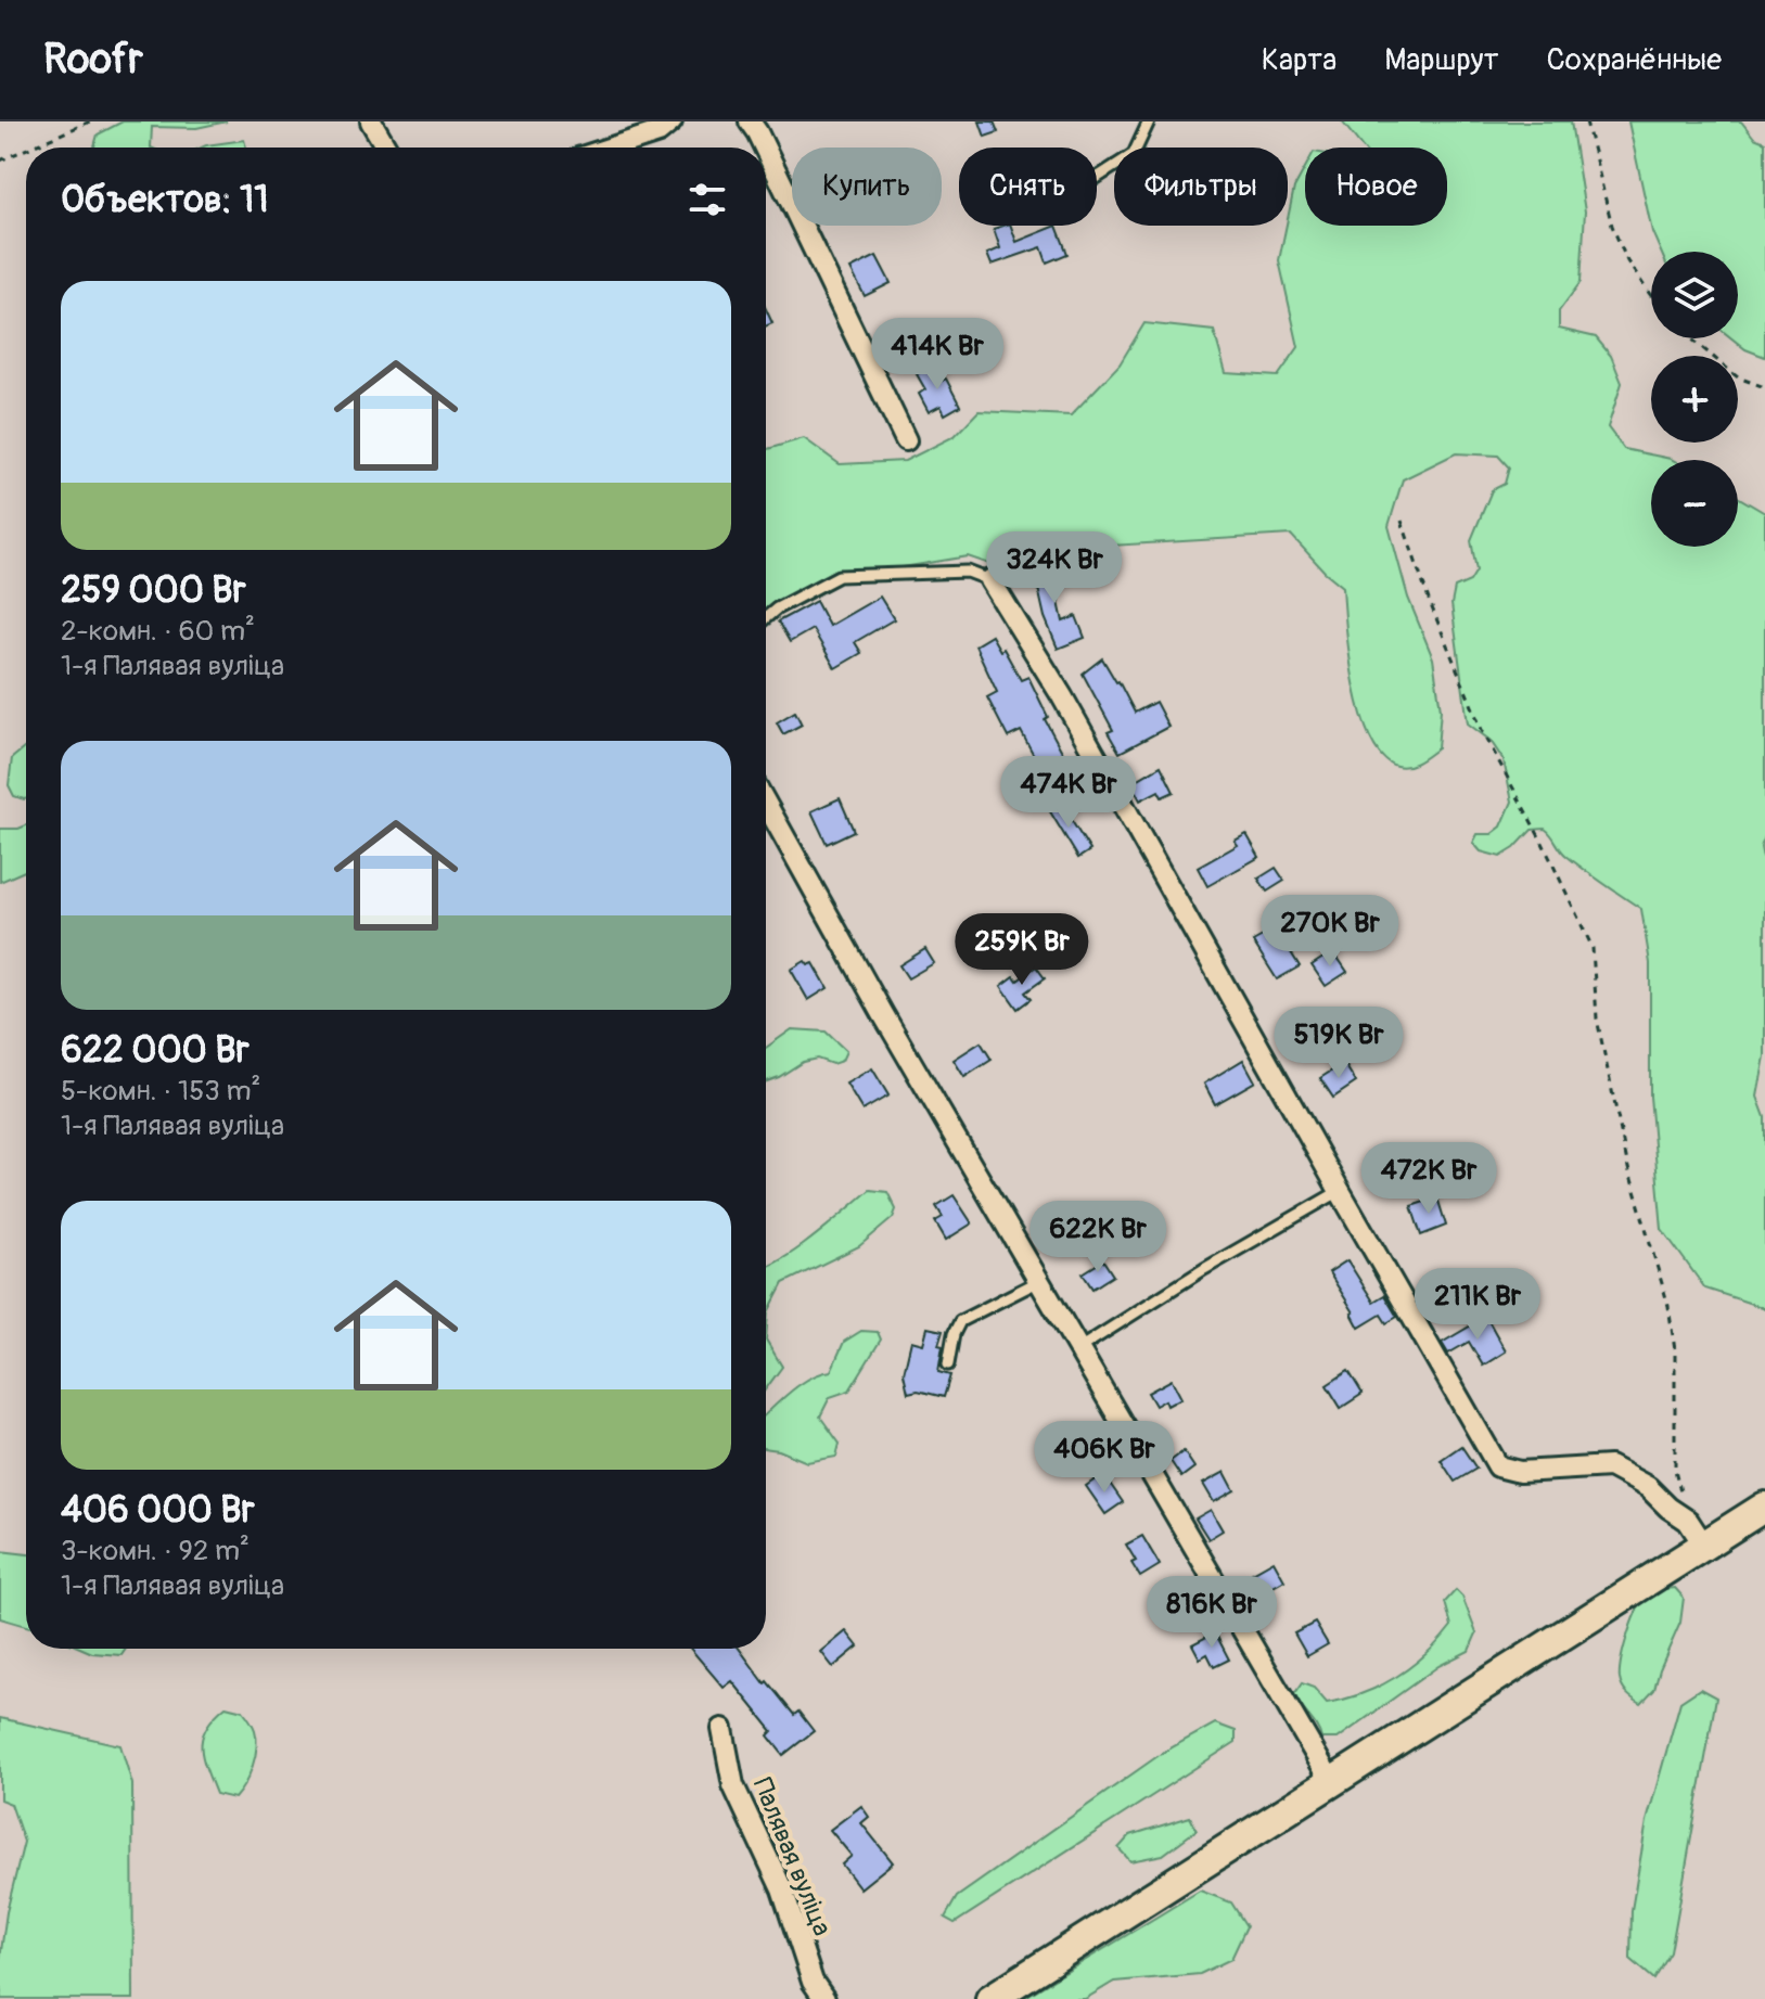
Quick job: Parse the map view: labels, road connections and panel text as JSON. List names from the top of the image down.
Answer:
{
  "streets": {
    "street": ["Палявая вуліца"]
  },
  "page": {
    "header": "Roofr",
    "nav": ["Карта", "Маршрут", "Сохранённые"],
    "chip": [
      "Купить",
      "Снять",
      "Фильтры",
      "Новое"
    ],
    "heading": "Объектов: 11",
    "map_buttons": ["+", "−"],
    "list": [
      {
        "name": "259 000 Br",
        "note": "2-комн. · 60 m² · 1-я Палявая вуліца"
      },
      {
        "name": "622 000 Br",
        "note": "5-комн. · 153 m² · 1-я Палявая вуліца"
      },
      {
        "name": "406 000 Br",
        "note": "3-комн. · 92 m² · 1-я Палявая вуліца"
      }
    ],
    "price": [
      "414K Br",
      "324K Br",
      "474K Br",
      "270K Br",
      "259K Br",
      "519K Br",
      "472K Br",
      "622K Br",
      "211K Br",
      "406K Br",
      "816K Br"
    ]
  }
}
